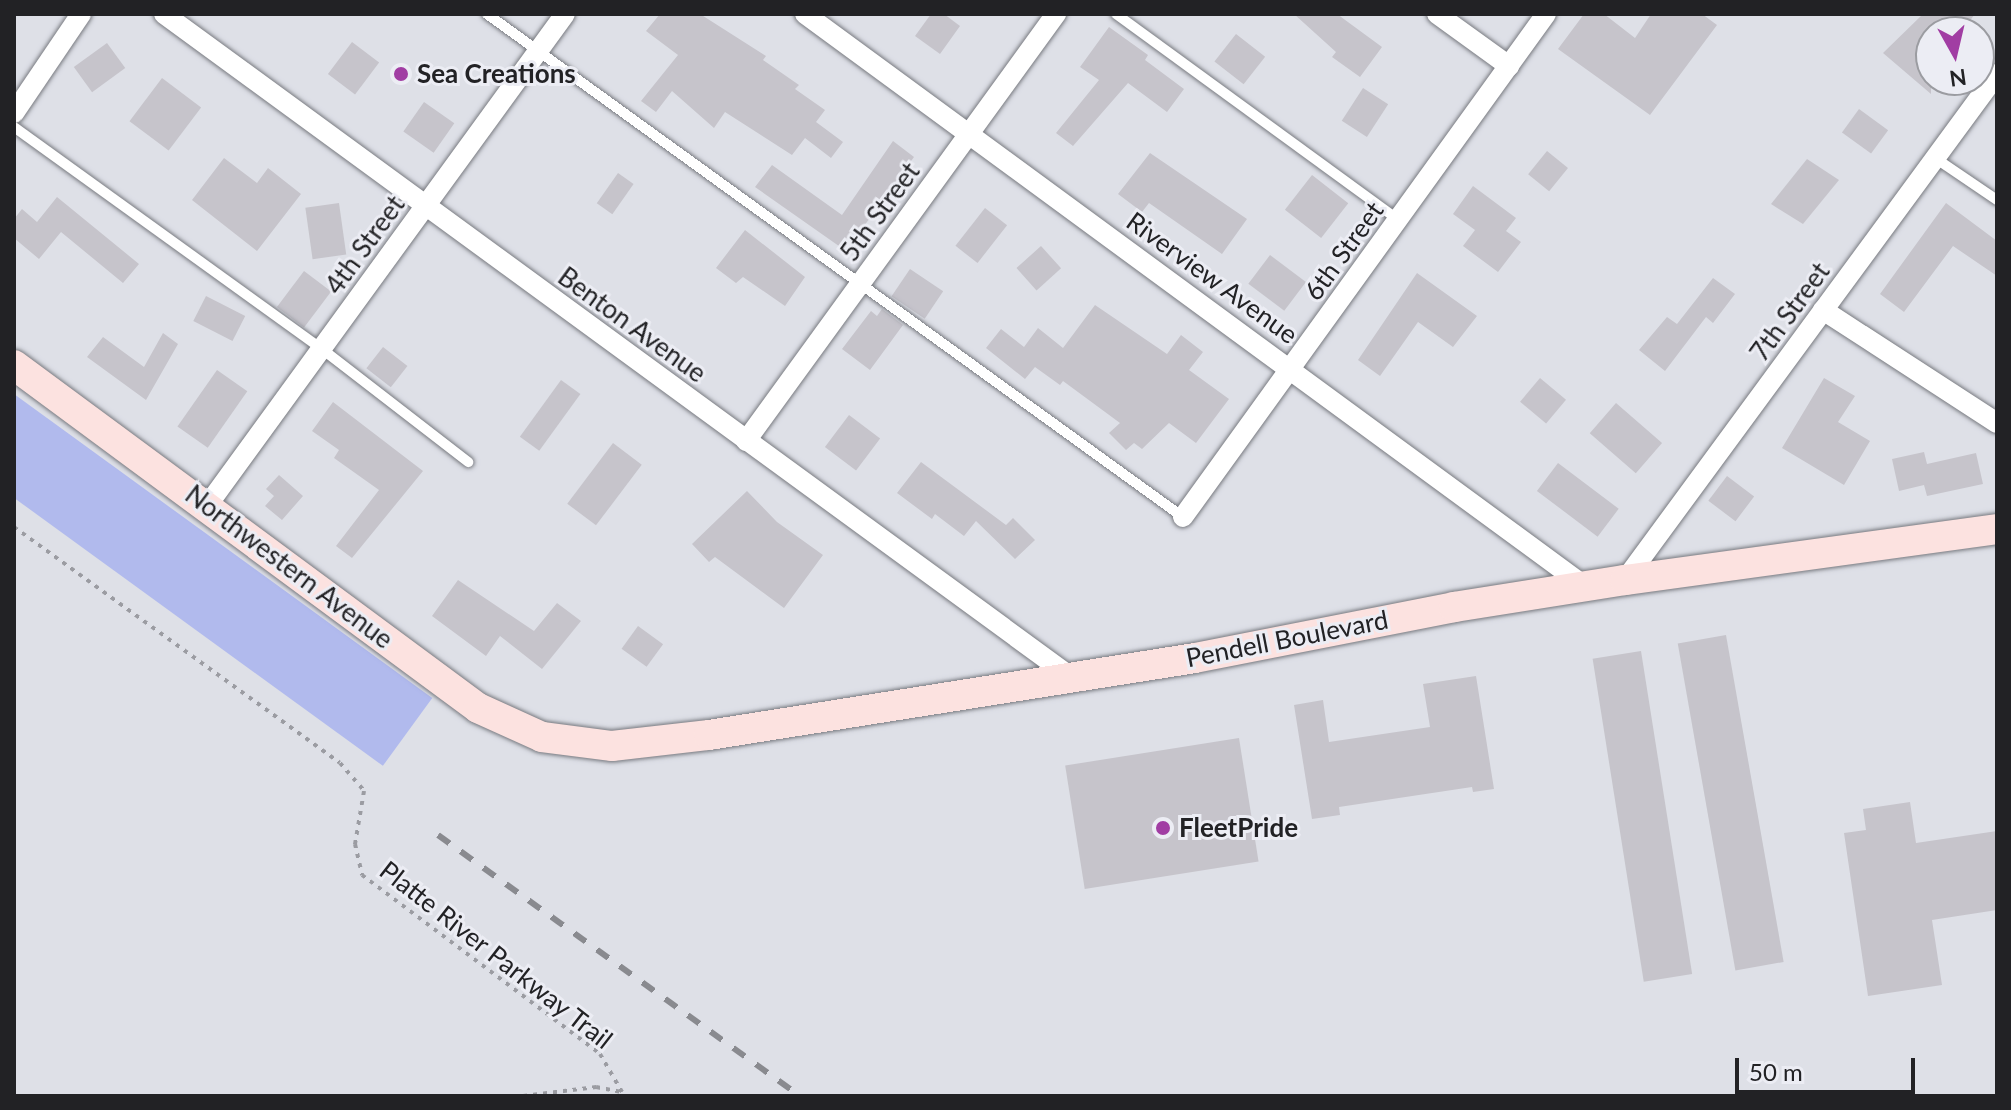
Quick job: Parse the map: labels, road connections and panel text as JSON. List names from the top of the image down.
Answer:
{
  "streets": {
    "street": [
      "5th Street",
      "4th Street",
      "6th Street",
      "Riverview Avenue",
      "7th Street",
      "Benton Avenue",
      "Northwestern Avenue",
      "Pendell Boulevard"
    ],
    "path": ["Platte River Parkway Trail"]
  },
  "crossings": [
    ["5th Street", "Riverview Avenue"],
    ["5th Street", "Benton Avenue"],
    ["4th Street", "Benton Avenue"],
    ["4th Street", "Northwestern Avenue"],
    ["6th Street", "Riverview Avenue"],
    ["Riverview Avenue", "Pendell Boulevard"],
    ["7th Street", "Pendell Boulevard"],
    ["Benton Avenue", "Pendell Boulevard"],
    ["Northwestern Avenue", "Pendell Boulevard"]
  ],
  "places": ["Sea Creations", "FleetPride"],
  "scale_bar": "50 m",
  "north": "bottom"
}
